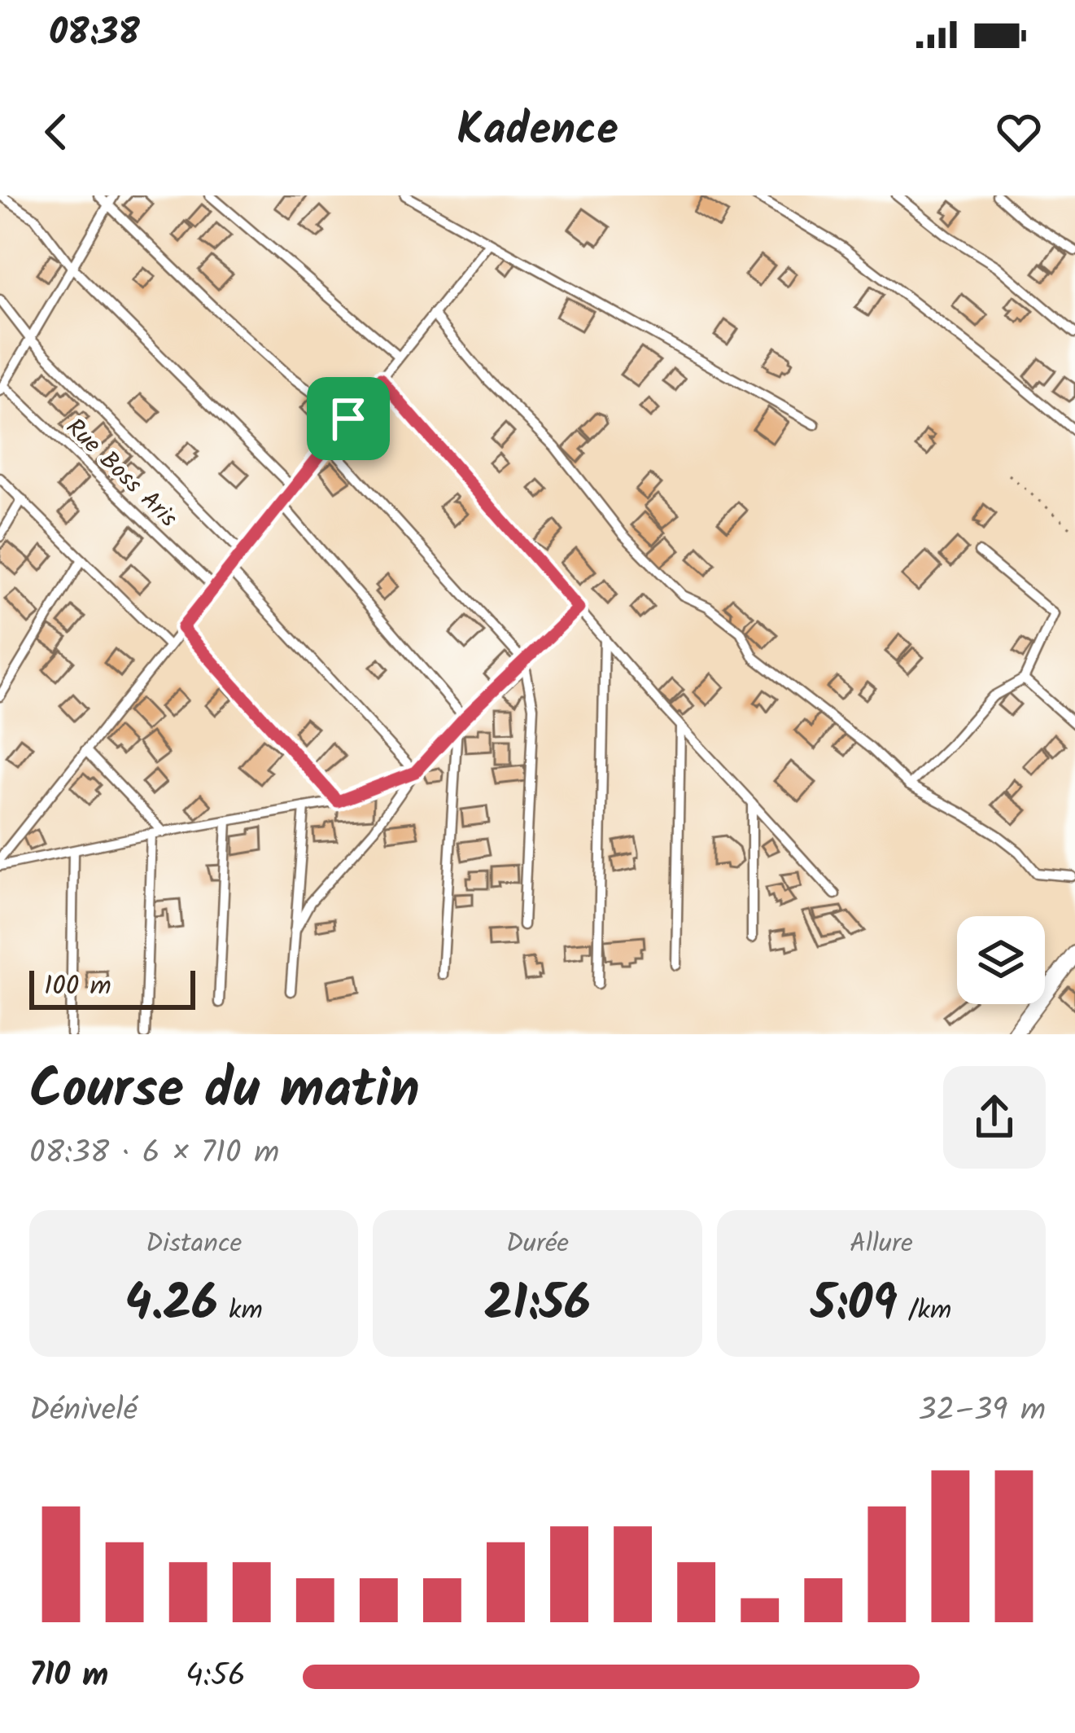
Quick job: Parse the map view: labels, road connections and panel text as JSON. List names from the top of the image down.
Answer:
{
  "streets": {
    "street": ["Rue Boss Aris"]
  },
  "scale_bar": "100 m",
  "page": {
    "status": "08:38",
    "header": "Kadence",
    "scale": "100 m",
    "heading": ["Course du matin", "08:38 · 6 × 710 m"],
    "stats": [
      ["Distance", "4.26 km"],
      ["Durée", "21:56"],
      ["Allure", "5:09 /km"]
    ],
    "chart": ["Dénivelé", "32–39 m"],
    "list": [
      {
        "name": "710 m",
        "note": "4:56"
      }
    ]
  }
}
